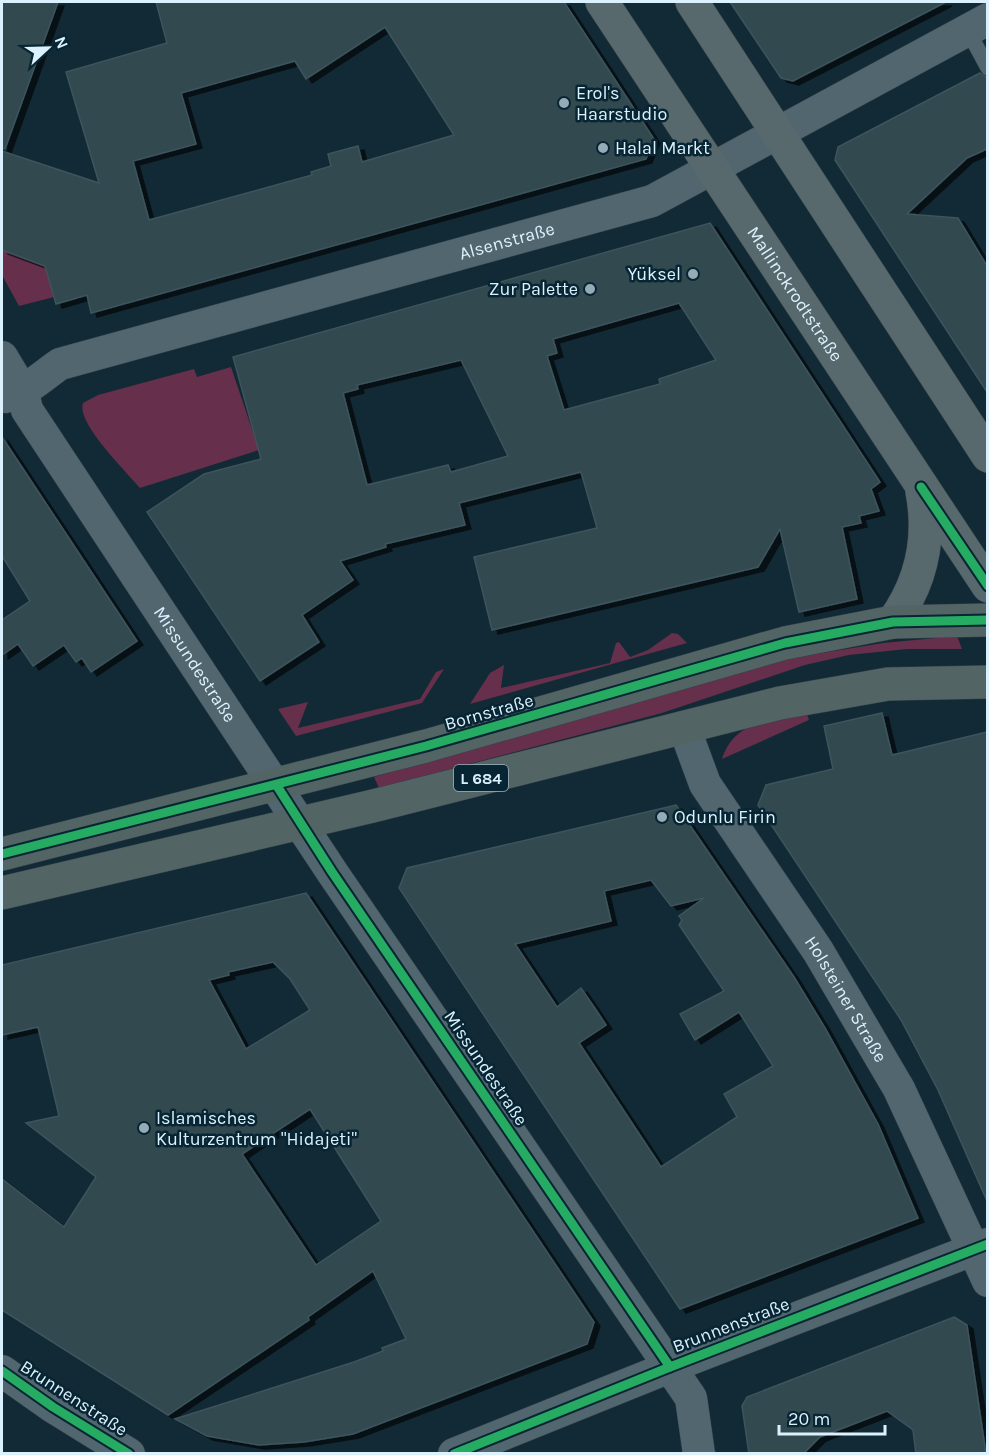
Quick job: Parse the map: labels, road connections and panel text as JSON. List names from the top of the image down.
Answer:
{
  "streets": {
    "main road": ["Mallinckrodtstraße", "Bornstraße", "L 684"],
    "street": [
      "Alsenstraße",
      "Missundestraße",
      "Holsteiner Straße",
      "Brunnenstraße"
    ]
  },
  "crossings": [
    ["Alsenstraße", "Mallinckrodtstraße"],
    ["Alsenstraße", "Missundestraße"],
    ["Missundestraße", "Bornstraße"],
    ["Missundestraße", "L 684"],
    ["Missundestraße", "Brunnenstraße"],
    ["L 684", "Holsteiner Straße"],
    ["Holsteiner Straße", "Brunnenstraße"]
  ],
  "places": [
    "Erol's Haarstudio",
    "Halal Markt",
    "Yüksel",
    "Zur Palette",
    "Odunlu Firin",
    "Islamisches Kulturzentrum \"Hidajeti\""
  ],
  "scale_bar": "20 m",
  "north": "right"
}
